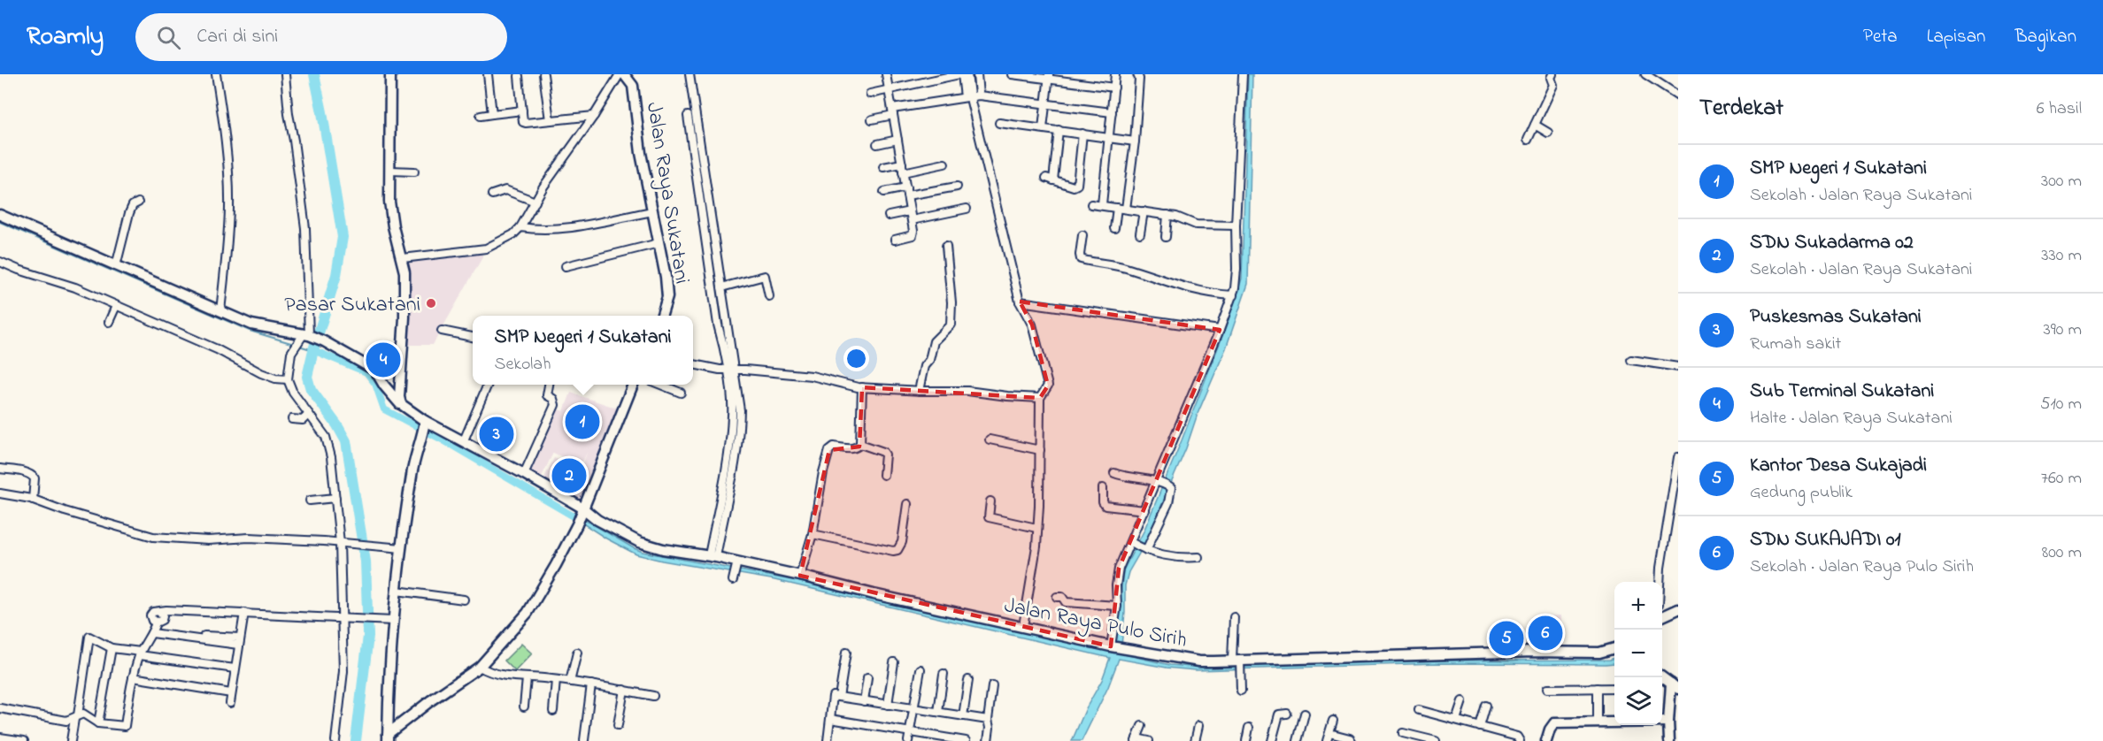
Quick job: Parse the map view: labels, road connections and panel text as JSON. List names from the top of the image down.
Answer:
{
  "streets": {
    "street": ["Jalan Raya Sukatani", "Jalan Raya Pulo Sirih"]
  },
  "places": ["Pasar Sukatani"],
  "page": {
    "header": "Roamly",
    "search": "Cari di sini",
    "nav": ["Peta", "Lapisan", "Bagikan"],
    "heading": ["Terdekat", "6 hasil"],
    "list": [
      {
        "mark": "1",
        "name": "SMP Negeri 1 Sukatani",
        "note": "Sekolah · Jalan Raya Sukatani",
        "value": "300 m"
      },
      {
        "mark": "2",
        "name": "SDN Sukadarma 02",
        "note": "Sekolah · Jalan Raya Sukatani",
        "value": "330 m"
      },
      {
        "mark": "3",
        "name": "Puskesmas Sukatani",
        "note": "Rumah sakit",
        "value": "390 m"
      },
      {
        "mark": "4",
        "name": "Sub Terminal Sukatani",
        "note": "Halte · Jalan Raya Sukatani",
        "value": "510 m"
      },
      {
        "mark": "5",
        "name": "Kantor Desa Sukajadi",
        "note": "Gedung publik",
        "value": "760 m"
      },
      {
        "mark": "6",
        "name": "SDN SUKAJADI 01",
        "note": "Sekolah · Jalan Raya Pulo Sirih",
        "value": "800 m"
      }
    ],
    "popup": ["SMP Negeri 1 Sukatani", "Sekolah"],
    "pins": [
      "4",
      "1",
      "3",
      "2",
      "6",
      "5"
    ],
    "map_buttons": ["+", "−"]
  }
}
